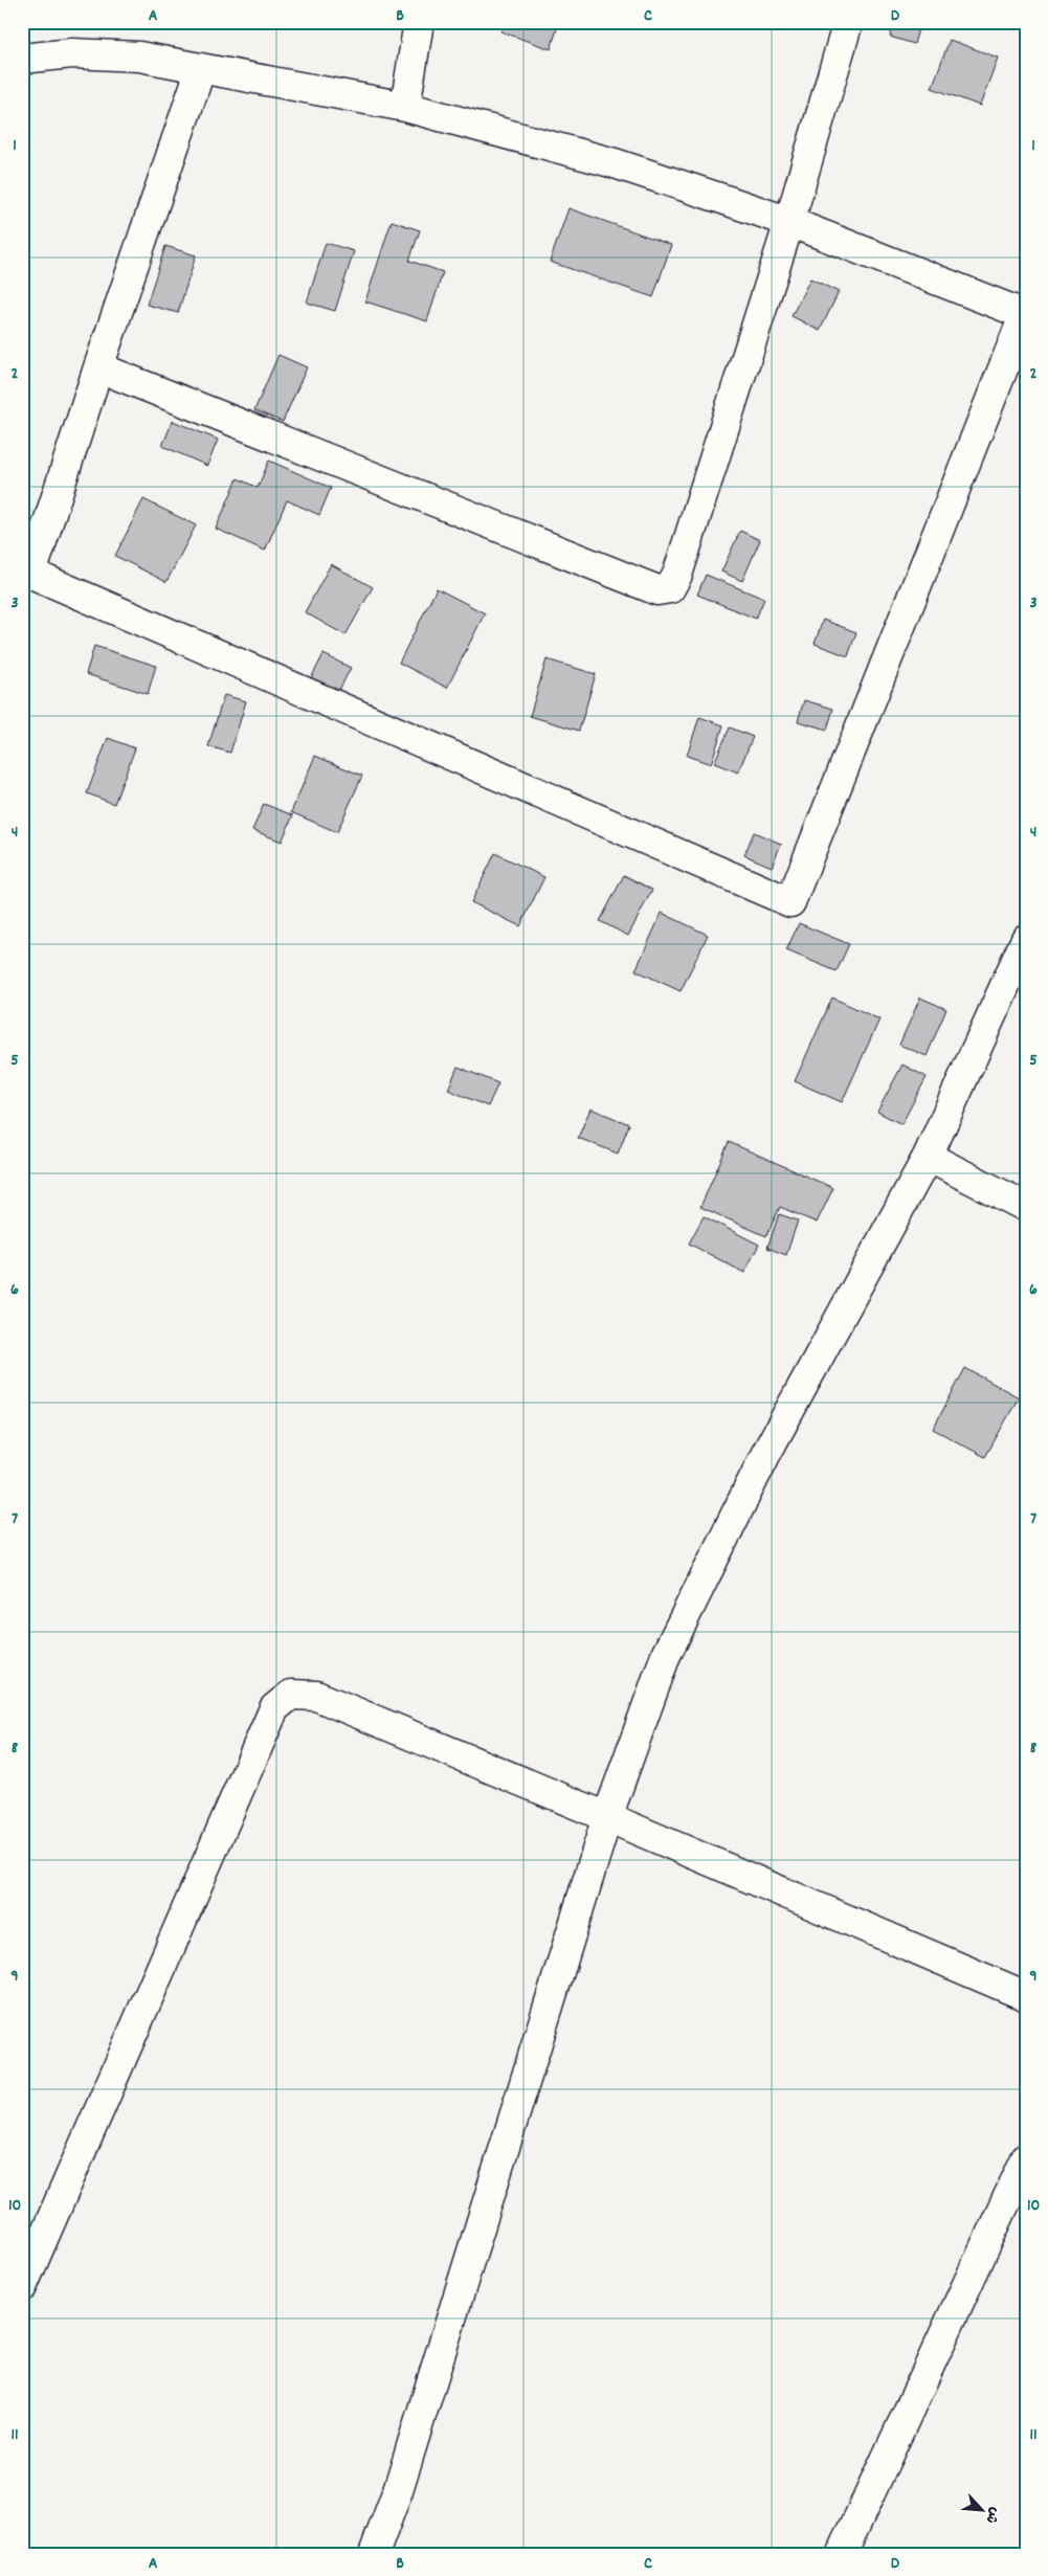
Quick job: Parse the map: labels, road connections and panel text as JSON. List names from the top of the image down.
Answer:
{
  "north": "bottom right",
  "grid": {
    "columns": [
      "A",
      "B",
      "C",
      "D"
    ],
    "rows": [
      "1",
      "2",
      "3",
      "4",
      "5",
      "6",
      "7",
      "8",
      "9",
      "10",
      "11"
    ]
  }
}
